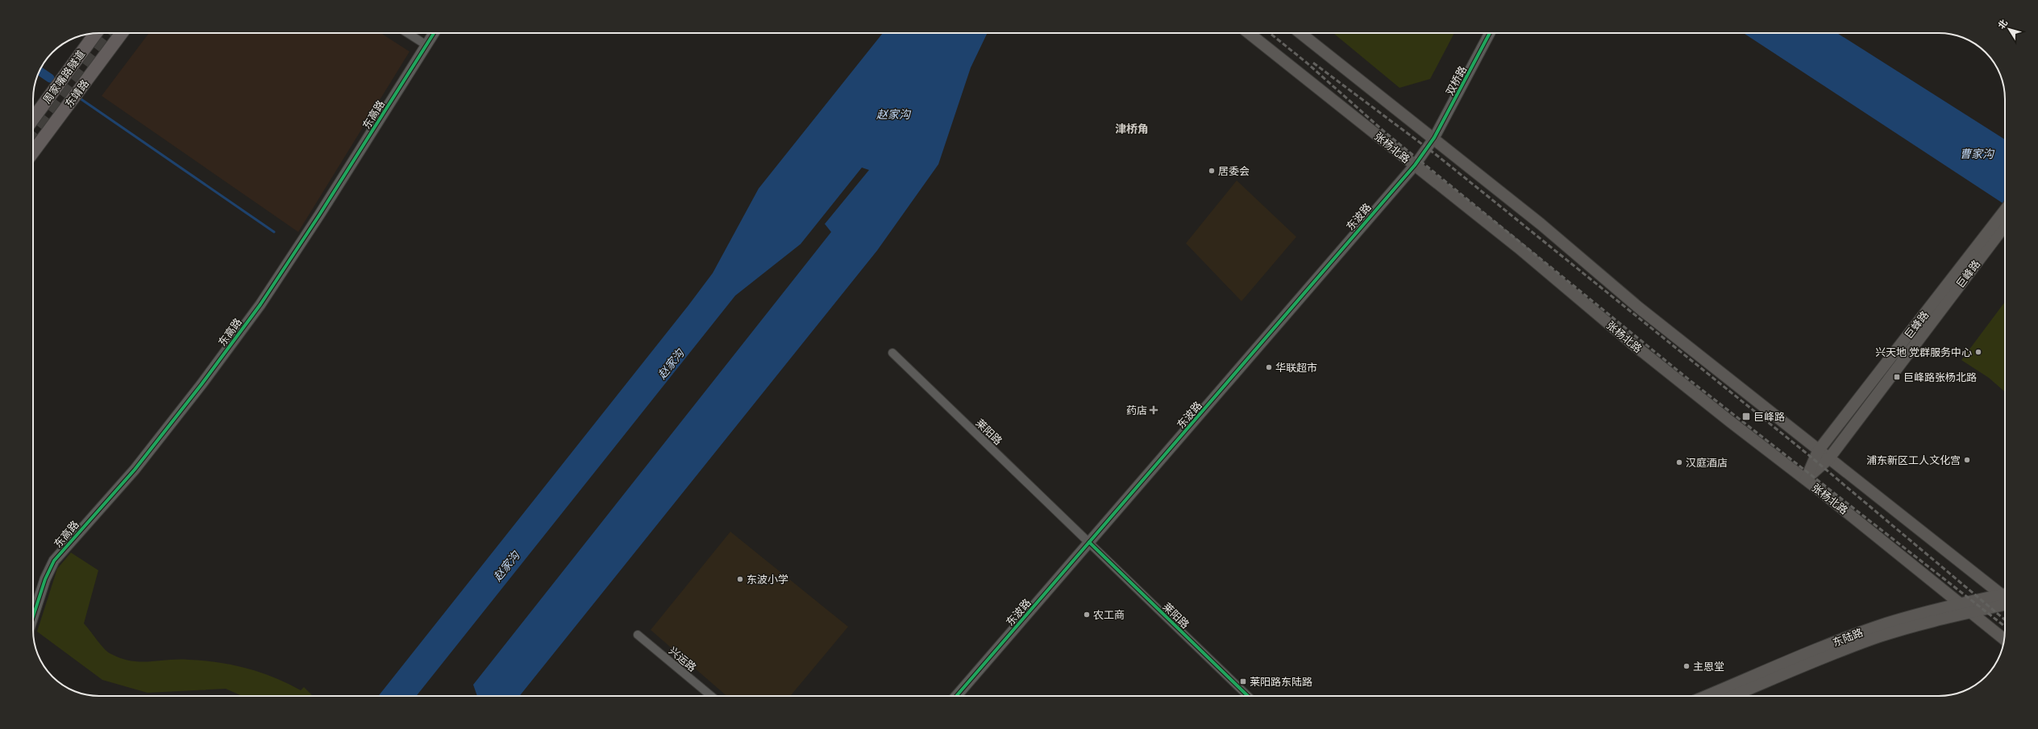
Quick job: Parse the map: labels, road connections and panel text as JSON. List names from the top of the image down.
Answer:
{
  "streets": {
    "main road": [
      "周家嘴路隧道",
      "东靖路",
      "张杨北路",
      "巨峰路",
      "巨蜂路",
      "东陆路"
    ],
    "street": [
      "双桥路",
      "东高路",
      "东波路",
      "莱阳路",
      "兴运路"
    ]
  },
  "crossings": [
    ["双桥路", "东波路"],
    ["张杨北路", "东波路"],
    ["张杨北路", "巨峰路"],
    ["张杨北路", "巨蜂路"],
    ["张杨北路", "东陆路"],
    ["东波路", "莱阳路"],
    ["巨峰路", "巨蜂路"]
  ],
  "districts": ["津桥角"],
  "water": ["赵家沟", "曹家沟"],
  "places": {
    "other": [
      "居委会",
      "兴天地 党群服务中心",
      "华联超市",
      "浦东新区工人文化宫",
      "汉庭酒店",
      "东波小学",
      "农工商",
      "主恩堂"
    ],
    "transit": ["巨峰路张杨北路", "巨峰路", "莱阳路东陆路"],
    "health": ["药店"]
  },
  "north": "top left"
}
